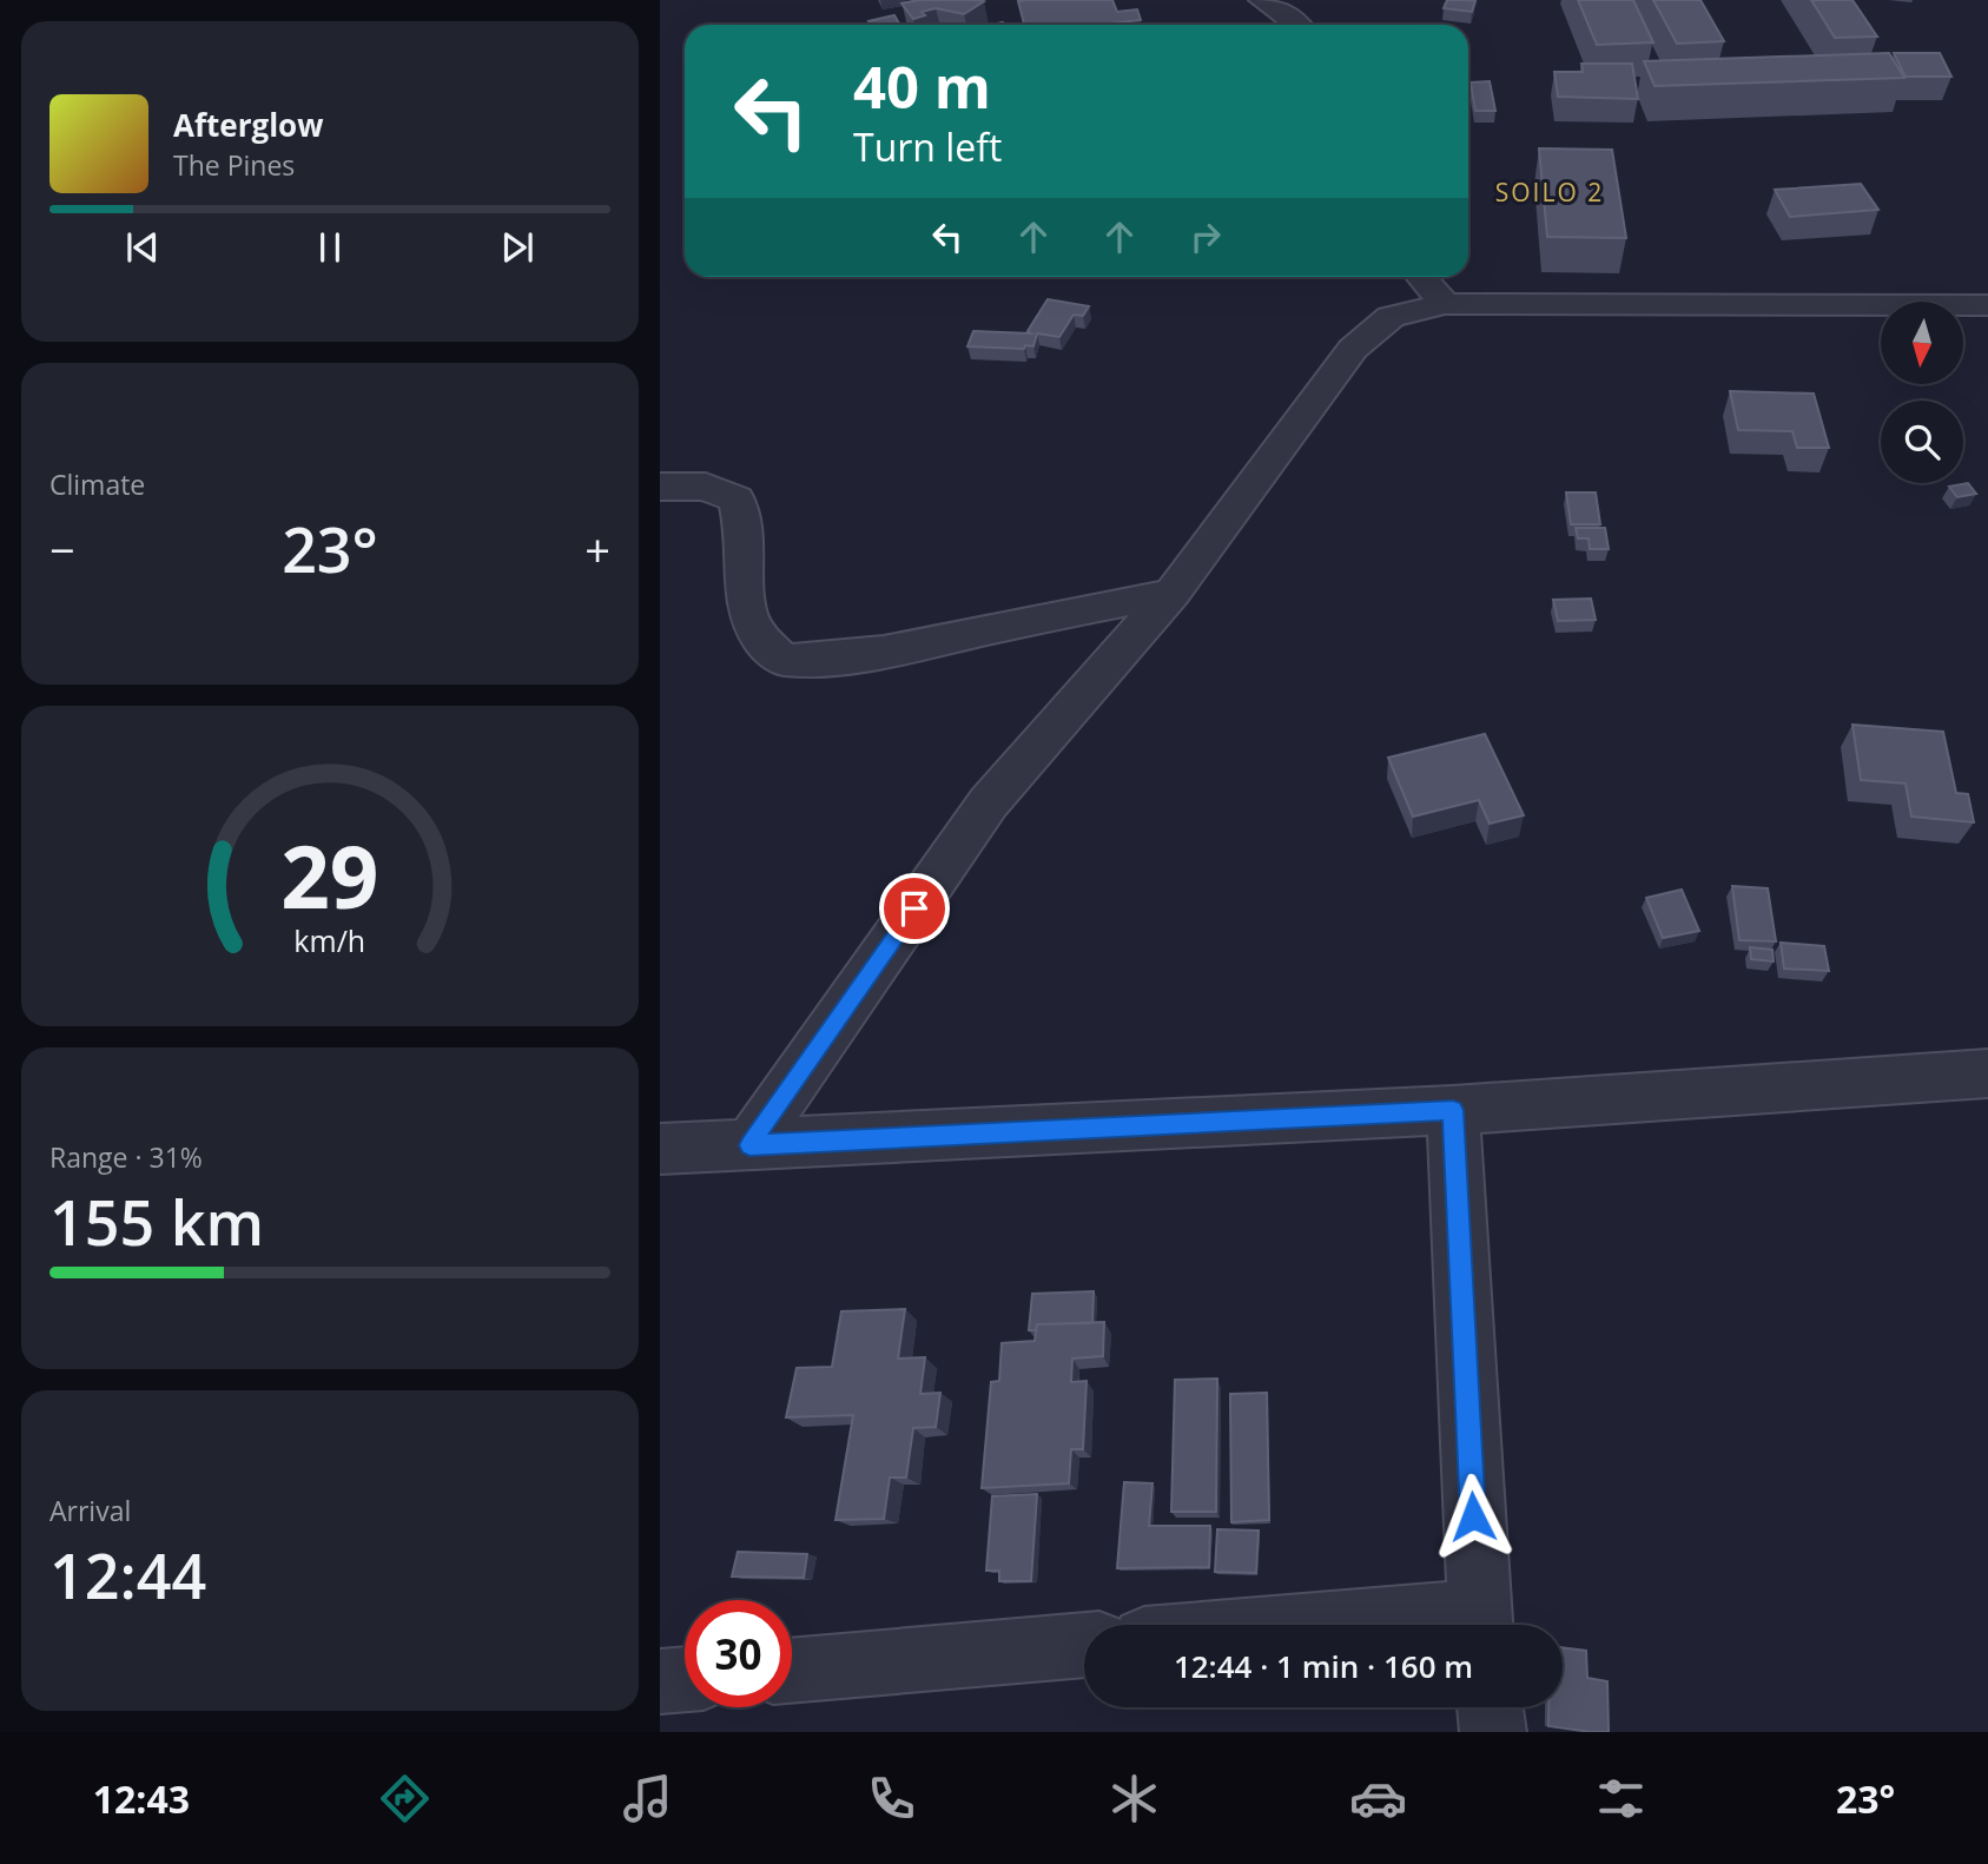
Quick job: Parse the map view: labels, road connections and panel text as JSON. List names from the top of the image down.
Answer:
{
  "districts": ["SOILO 2"],
  "north": "bottom",
  "page": {
    "turn": ["40 m", "Turn left"],
    "song": ["Afterglow", "The Pines"],
    "tile": [
      "Climate",
      ["Range · 31%", "155 km"],
      ["Arrival", "12:44"]
    ],
    "heat": ["−", "23°", "+"],
    "limit": "30",
    "trip": "12:44 · 1 min · 160 m",
    "tabs": ["12:43", "23°"],
    "gauge": ["29", "km/h"]
  }
}
